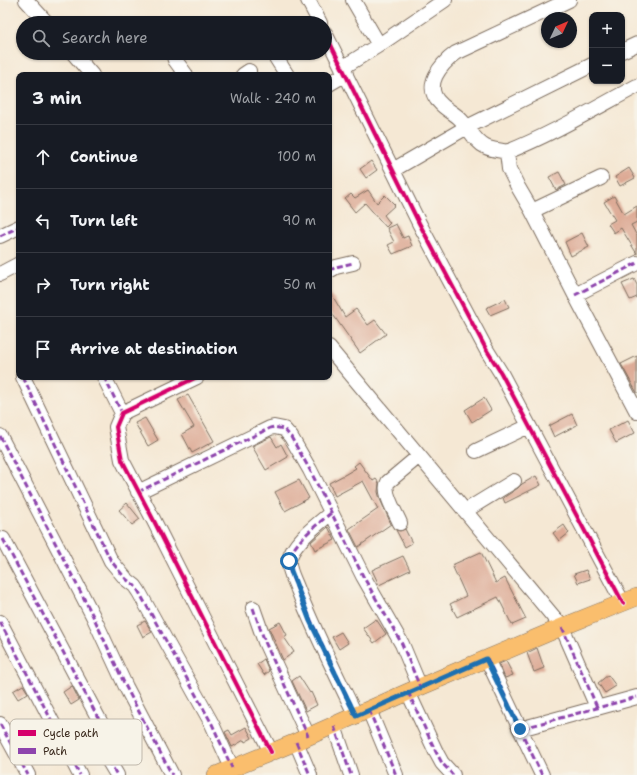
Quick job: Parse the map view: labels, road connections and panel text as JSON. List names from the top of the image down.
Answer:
{
  "legend": ["Cycle path", "Path"],
  "north": "top right",
  "page": {
    "map_buttons": ["+", "−"],
    "search": "Search here",
    "heading": ["3 min", "Walk · 240 m"],
    "list": [
      ["Continue", "100 m"],
      ["Turn left", "90 m"],
      ["Turn right", "50 m"],
      "Arrive at destination"
    ]
  }
}
